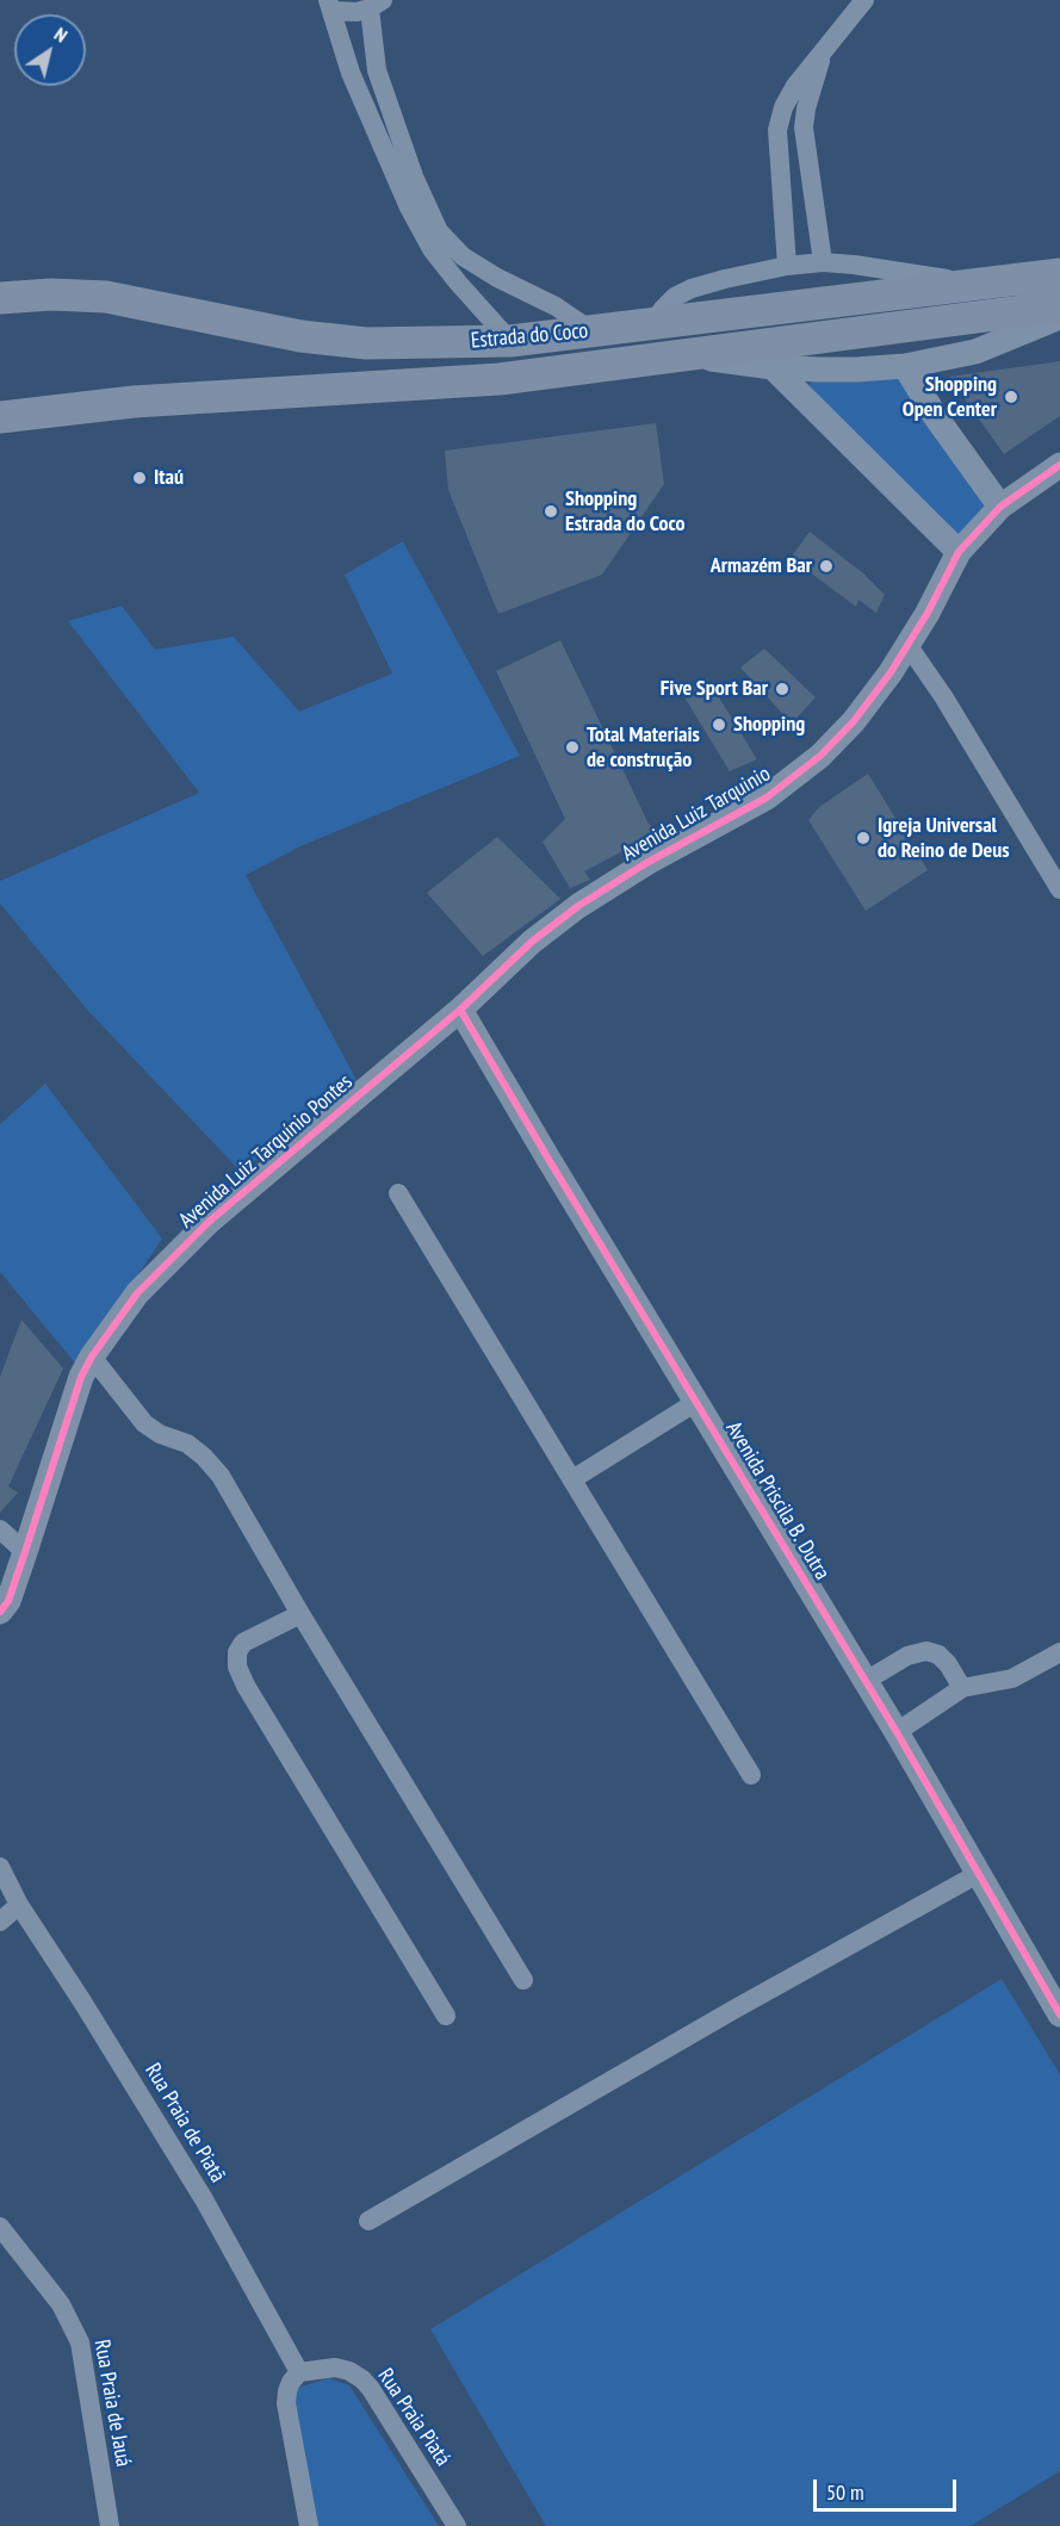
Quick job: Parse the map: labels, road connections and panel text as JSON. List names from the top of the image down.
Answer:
{
  "streets": {
    "highway": ["Estrada do Coco"],
    "street": [
      "Avenida Luiz Tarquinio",
      "Avenida Luiz Tarquínio Pontes",
      "Avenida Priscila B. Dutra",
      "Rua Praia de Piatã",
      "Rua Praia de Jauá",
      "Rua Praia Piatá"
    ]
  },
  "crossings": [
    ["Avenida Luiz Tarquinio", "Avenida Luiz Tarquínio Pontes"],
    ["Avenida Luiz Tarquinio", "Avenida Priscila B. Dutra"],
    ["Avenida Luiz Tarquínio Pontes", "Avenida Priscila B. Dutra"],
    ["Rua Praia de Piatã", "Rua Praia Piatá"]
  ],
  "places": [
    "Shopping Open Center",
    "Itaú",
    "Shopping Estrada do Coco",
    "Armazém Bar",
    "Five Sport Bar",
    "Shopping",
    "Total Materiais de construção",
    "Igreja Universal do Reino de Deus"
  ],
  "scale_bar": "50 m",
  "north": "top right"
}
